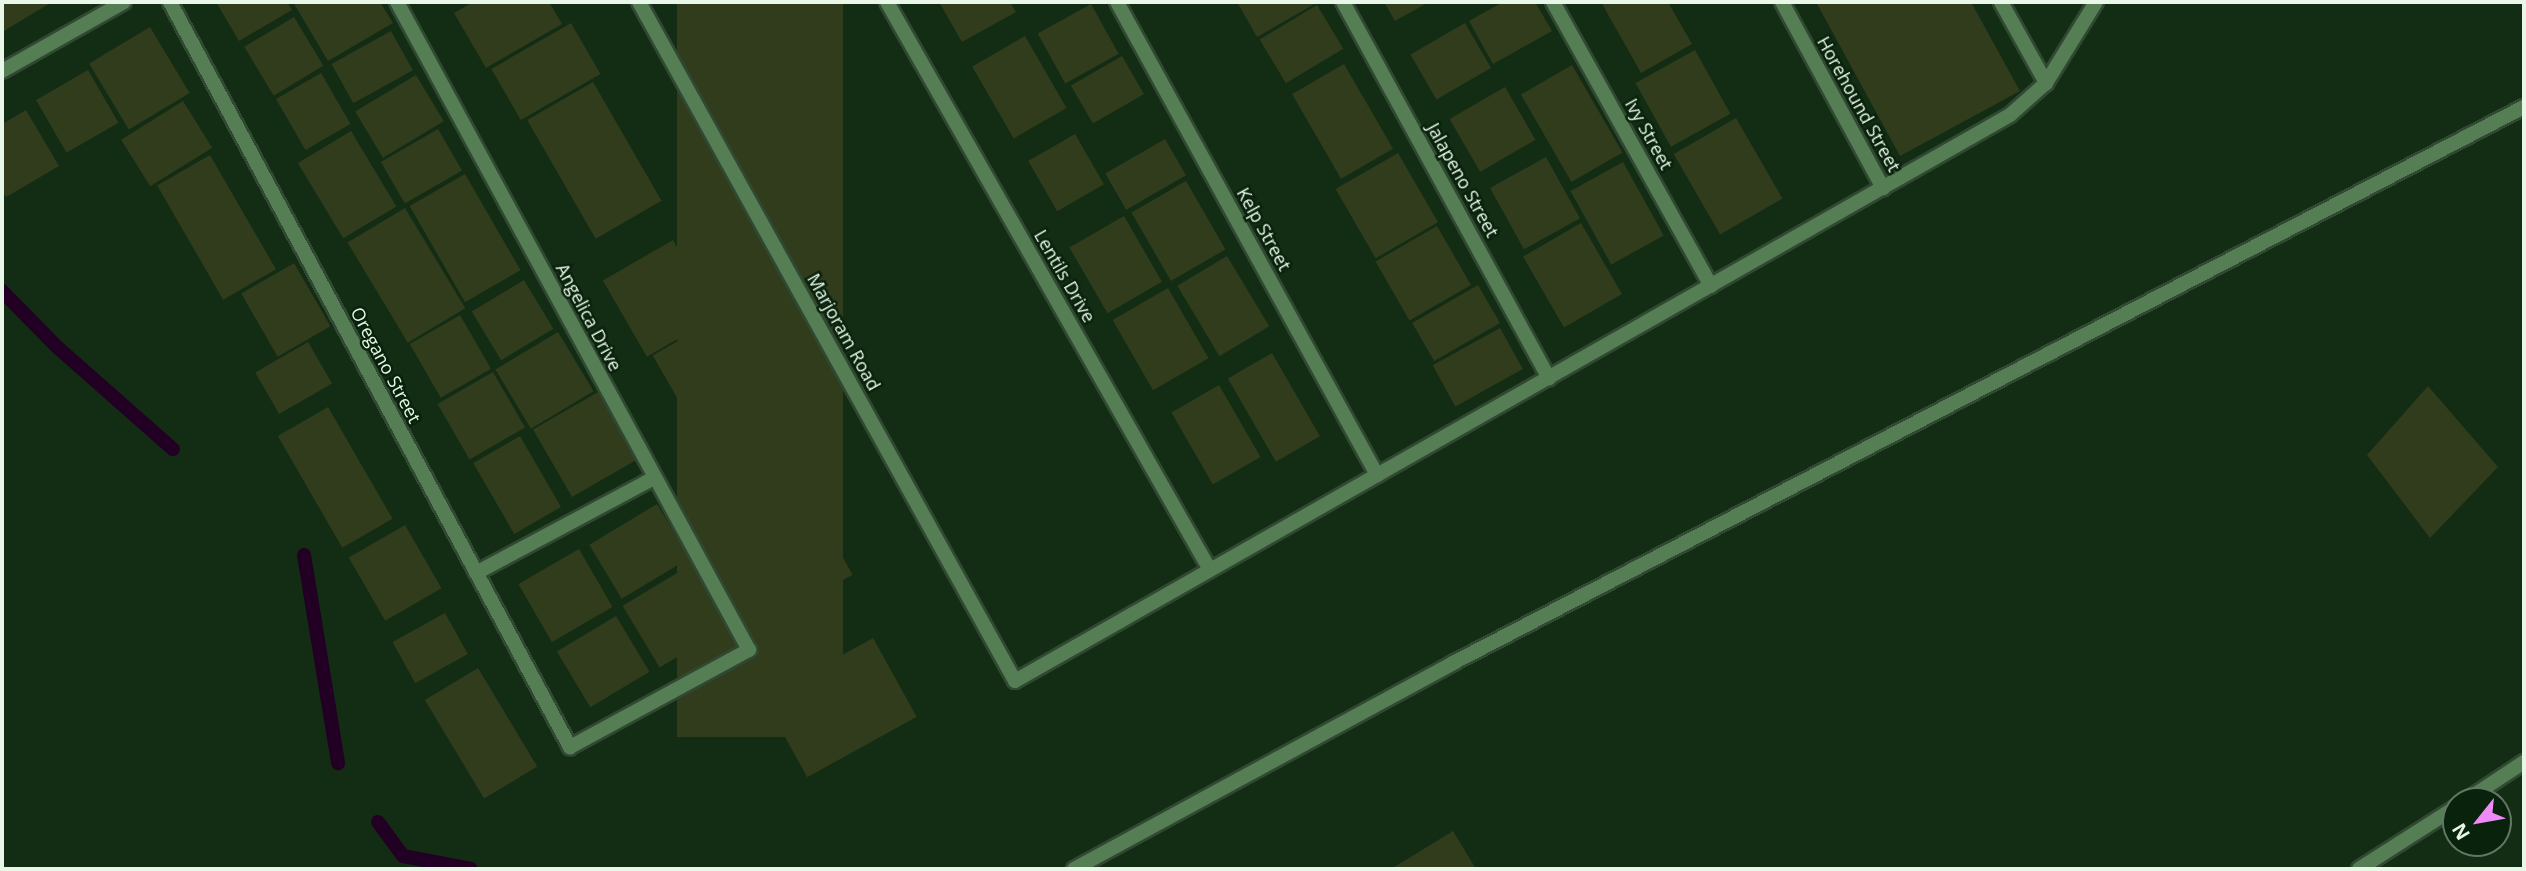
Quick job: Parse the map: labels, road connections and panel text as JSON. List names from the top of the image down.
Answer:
{
  "streets": {
    "street": [
      "Horehound Street",
      "Ivy Street",
      "Jalapeno Street",
      "Kelp Street",
      "Lentils Drive",
      "Angelica Drive",
      "Marjoram Road",
      "Oregano Street"
    ]
  },
  "crossings": [
    ["Lentils Drive", "Marjoram Road"],
    ["Angelica Drive", "Oregano Street"]
  ],
  "north": "bottom left"
}
